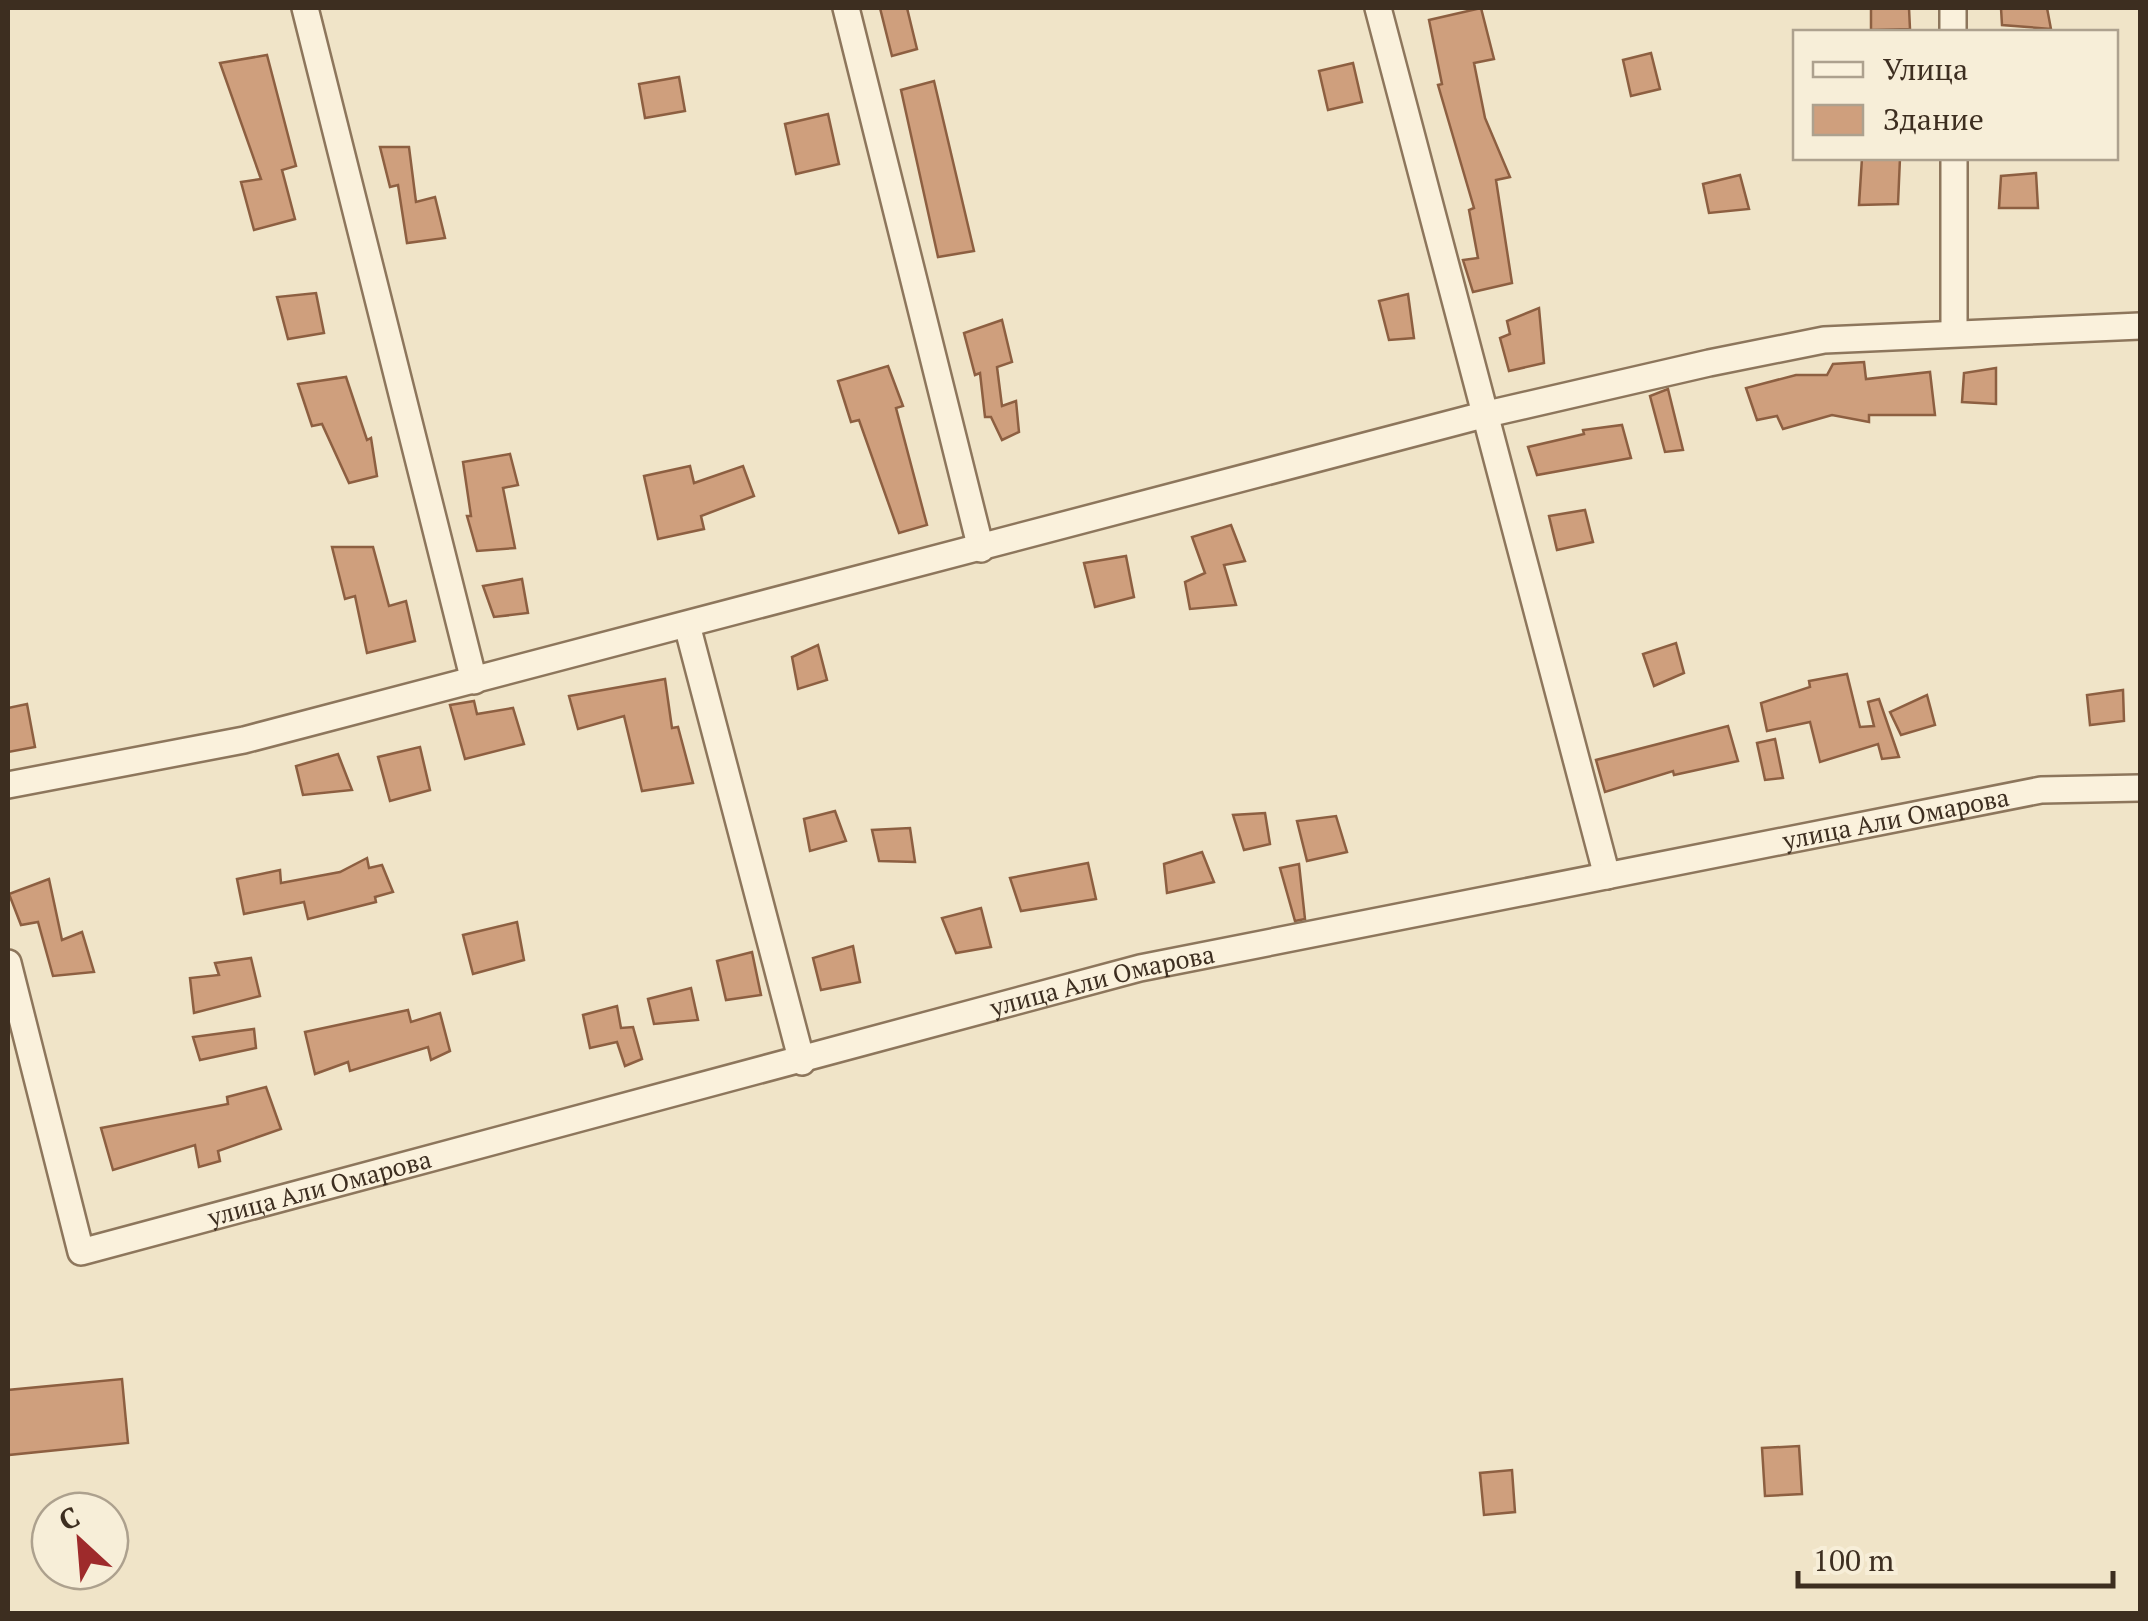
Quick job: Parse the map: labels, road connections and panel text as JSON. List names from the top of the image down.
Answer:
{
  "streets": {
    "street": ["улица Али Омарова"]
  },
  "legend": ["Улица", "Здание"],
  "scale_bar": "100 m",
  "north": "top left"
}
